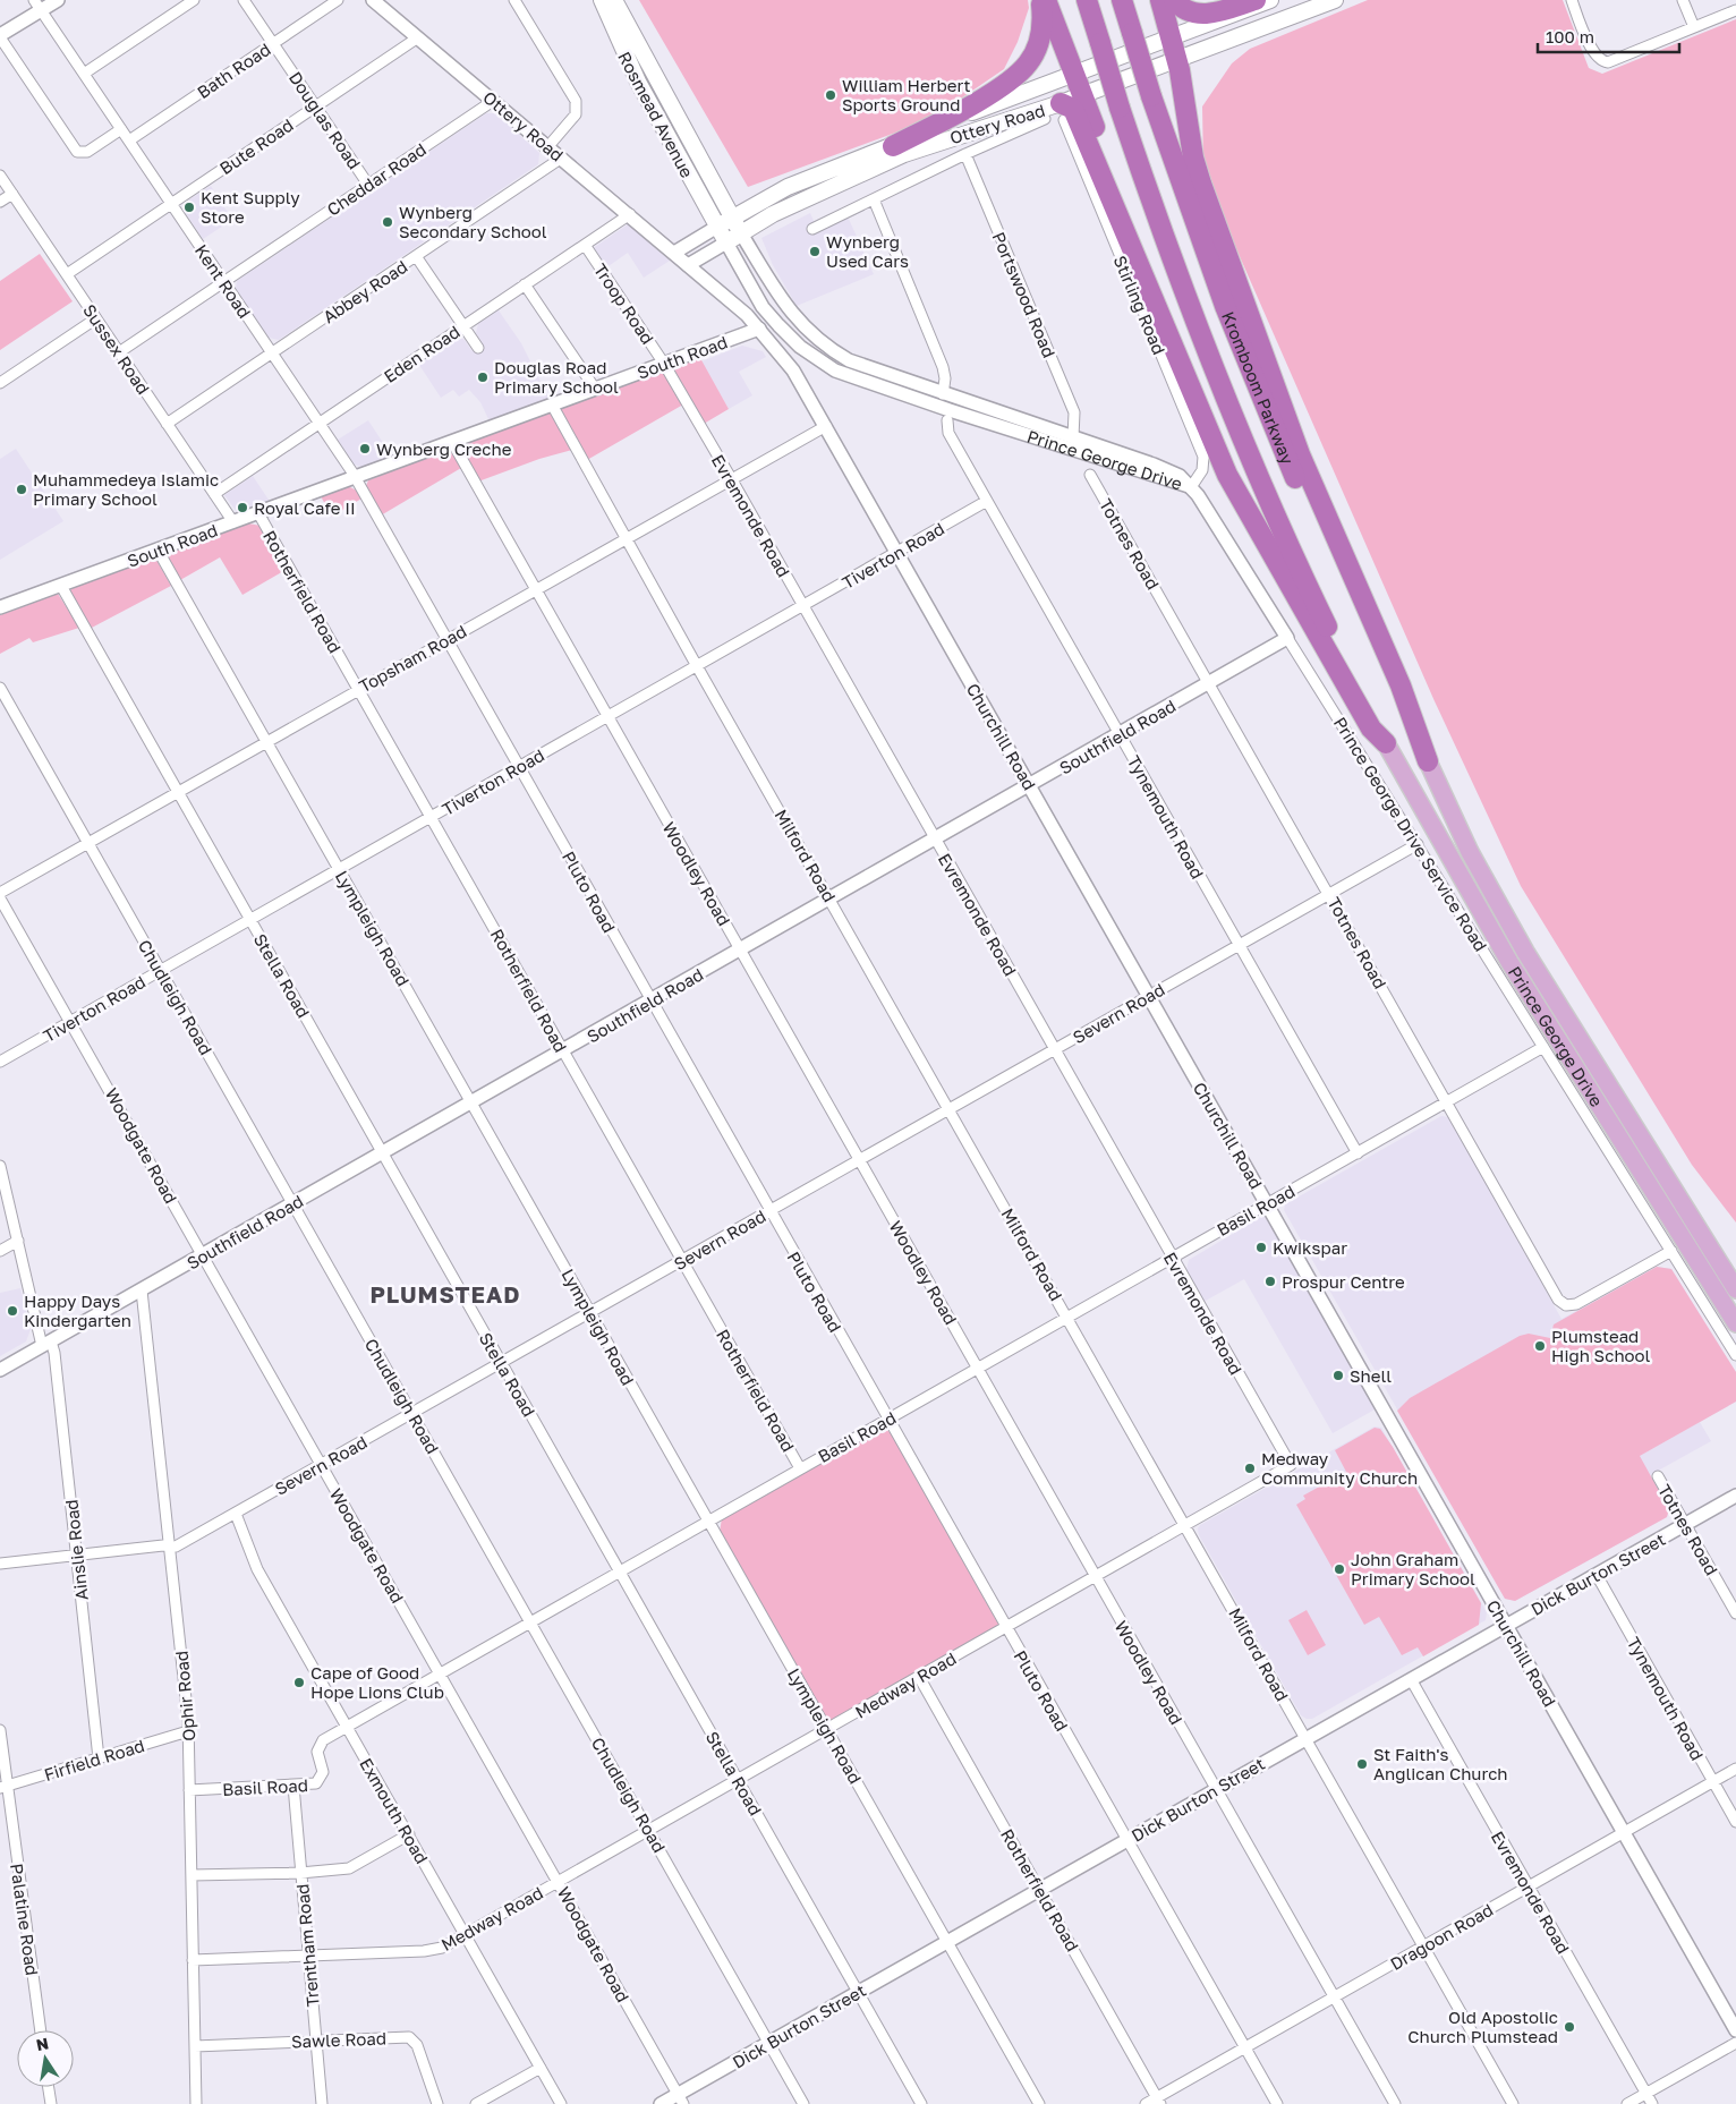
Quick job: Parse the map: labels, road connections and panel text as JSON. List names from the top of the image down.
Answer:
{
  "streets": {
    "highway": ["Kromboom Parkway"],
    "main road": ["Rosmead Avenue", "Ottery Road", "Prince George Drive"],
    "street": [
      "Bath Road",
      "Douglas Road",
      "Bute Road",
      "Cheddar Road",
      "Kent Road",
      "Abbey Road",
      "Portswood Road",
      "Troop Road",
      "Stirling Road",
      "Sussex Road",
      "Eden Road",
      "South Road",
      "Evremonde Road",
      "Totnes Road",
      "Tiverton Road",
      "Rotherfield Road",
      "Topsham Road",
      "Churchill Road",
      "Southfield Road",
      "Tynemouth Road",
      "Prince George Drive Service Road",
      "Milford Road",
      "Woodley Road",
      "Pluto Road",
      "Lympleigh Road",
      "Stella Road",
      "Chudleigh Road",
      "Severn Road",
      "Woodgate Road",
      "Basil Road",
      "Ainslie Road",
      "Dick Burton Street",
      "Medway Road",
      "Ophir Road",
      "Firfield Road",
      "Exmouth Road",
      "Palatine Road",
      "Dragoon Road",
      "Trentham Road",
      "Sawle Road"
    ]
  },
  "crossings": [
    ["Bath Road", "Douglas Road"],
    ["Bath Road", "Kent Road"],
    ["Rosmead Avenue", "Ottery Road"],
    ["Rosmead Avenue", "Prince George Drive"],
    ["Douglas Road", "Bute Road"],
    ["Douglas Road", "Cheddar Road"],
    ["Ottery Road", "Bute Road"],
    ["Ottery Road", "Cheddar Road"],
    ["Ottery Road", "Abbey Road"],
    ["Ottery Road", "Stirling Road"],
    ["Ottery Road", "Eden Road"],
    ["Ottery Road", "Prince George Drive"],
    ["Ottery Road", "Churchill Road"],
    ["Bute Road", "Kent Road"],
    ["Bute Road", "Sussex Road"],
    ["Cheddar Road", "Kent Road"],
    ["Cheddar Road", "Sussex Road"],
    ["Kent Road", "Abbey Road"],
    ["Kent Road", "Eden Road"],
    ["Kent Road", "South Road"],
    ["Kent Road", "Pluto Road"],
    ["Abbey Road", "Sussex Road"],
    ["Portswood Road", "Prince George Drive"],
    ["Troop Road", "Eden Road"],
    ["Troop Road", "South Road"],
    ["Troop Road", "Evremonde Road"],
    ["Stirling Road", "Prince George Drive"],
    ["Stirling Road", "Prince George Drive Service Road"],
    ["Sussex Road", "Eden Road"],
    ["Sussex Road", "South Road"],
    ["South Road", "Evremonde Road"],
    ["South Road", "Rotherfield Road"],
    ["South Road", "Churchill Road"],
    ["South Road", "Milford Road"],
    ["South Road", "Woodley Road"],
    ["South Road", "Pluto Road"],
    ["South Road", "Lympleigh Road"],
    ["South Road", "Stella Road"],
    ["Kromboom Parkway", "Prince George Drive"],
    ["Prince George Drive", "Prince George Drive Service Road"],
    ["Evremonde Road", "Tiverton Road"],
    ["Evremonde Road", "Topsham Road"],
    ["Evremonde Road", "Southfield Road"],
    ["Evremonde Road", "Severn Road"],
    ["Evremonde Road", "Basil Road"],
    ["Evremonde Road", "Dick Burton Street"],
    ["Evremonde Road", "Medway Road"],
    ["Evremonde Road", "Dragoon Road"],
    ["Totnes Road", "Southfield Road"],
    ["Totnes Road", "Prince George Drive Service Road"],
    ["Totnes Road", "Severn Road"],
    ["Totnes Road", "Basil Road"],
    ["Totnes Road", "Dick Burton Street"],
    ["Tiverton Road", "Rotherfield Road"],
    ["Tiverton Road", "Churchill Road"],
    ["Tiverton Road", "Tynemouth Road"],
    ["Tiverton Road", "Milford Road"],
    ["Tiverton Road", "Woodley Road"],
    ["Tiverton Road", "Pluto Road"],
    ["Tiverton Road", "Lympleigh Road"],
    ["Tiverton Road", "Stella Road"],
    ["Tiverton Road", "Chudleigh Road"],
    ["Tiverton Road", "Woodgate Road"],
    ["Rotherfield Road", "Topsham Road"],
    ["Rotherfield Road", "Southfield Road"],
    ["Rotherfield Road", "Severn Road"],
    ["Rotherfield Road", "Basil Road"],
    ["Rotherfield Road", "Dick Burton Street"],
    ["Rotherfield Road", "Medway Road"],
    ["Rotherfield Road", "Dragoon Road"],
    ["Topsham Road", "Churchill Road"],
    ["Topsham Road", "Milford Road"],
    ["Topsham Road", "Woodley Road"],
    ["Topsham Road", "Pluto Road"],
    ["Topsham Road", "Lympleigh Road"],
    ["Topsham Road", "Stella Road"],
    ["Topsham Road", "Chudleigh Road"],
    ["Churchill Road", "Southfield Road"],
    ["Churchill Road", "Severn Road"],
    ["Churchill Road", "Basil Road"],
    ["Churchill Road", "Dick Burton Street"],
    ["Churchill Road", "Dragoon Road"],
    ["Southfield Road", "Tynemouth Road"],
    ["Southfield Road", "Prince George Drive Service Road"],
    ["Southfield Road", "Milford Road"],
    ["Southfield Road", "Woodley Road"],
    ["Southfield Road", "Pluto Road"],
    ["Southfield Road", "Lympleigh Road"],
    ["Southfield Road", "Stella Road"],
    ["Southfield Road", "Chudleigh Road"],
    ["Southfield Road", "Woodgate Road"],
    ["Southfield Road", "Ainslie Road"],
    ["Southfield Road", "Ophir Road"],
    ["Tynemouth Road", "Severn Road"],
    ["Tynemouth Road", "Basil Road"],
    ["Tynemouth Road", "Dick Burton Street"],
    ["Tynemouth Road", "Dragoon Road"],
    ["Prince George Drive Service Road", "Severn Road"],
    ["Prince George Drive Service Road", "Basil Road"],
    ["Milford Road", "Severn Road"],
    ["Milford Road", "Basil Road"],
    ["Milford Road", "Dick Burton Street"],
    ["Milford Road", "Medway Road"],
    ["Milford Road", "Dragoon Road"],
    ["Woodley Road", "Severn Road"],
    ["Woodley Road", "Basil Road"],
    ["Woodley Road", "Dick Burton Street"],
    ["Woodley Road", "Medway Road"],
    ["Woodley Road", "Dragoon Road"],
    ["Pluto Road", "Severn Road"],
    ["Pluto Road", "Basil Road"],
    ["Pluto Road", "Dick Burton Street"],
    ["Pluto Road", "Medway Road"],
    ["Pluto Road", "Dragoon Road"],
    ["Lympleigh Road", "Severn Road"],
    ["Lympleigh Road", "Basil Road"],
    ["Lympleigh Road", "Dick Burton Street"],
    ["Lympleigh Road", "Medway Road"],
    ["Stella Road", "Severn Road"],
    ["Stella Road", "Basil Road"],
    ["Stella Road", "Dick Burton Street"],
    ["Stella Road", "Medway Road"],
    ["Chudleigh Road", "Severn Road"],
    ["Chudleigh Road", "Basil Road"],
    ["Chudleigh Road", "Dick Burton Street"],
    ["Chudleigh Road", "Medway Road"],
    ["Severn Road", "Woodgate Road"],
    ["Severn Road", "Ainslie Road"],
    ["Severn Road", "Ophir Road"],
    ["Severn Road", "Exmouth Road"],
    ["Woodgate Road", "Basil Road"],
    ["Woodgate Road", "Dick Burton Street"],
    ["Woodgate Road", "Medway Road"],
    ["Basil Road", "Ophir Road"],
    ["Basil Road", "Exmouth Road"],
    ["Basil Road", "Trentham Road"],
    ["Ainslie Road", "Firfield Road"],
    ["Medway Road", "Ophir Road"],
    ["Medway Road", "Exmouth Road"],
    ["Medway Road", "Trentham Road"],
    ["Ophir Road", "Firfield Road"],
    ["Ophir Road", "Sawle Road"],
    ["Firfield Road", "Palatine Road"],
    ["Trentham Road", "Sawle Road"]
  ],
  "districts": ["PLUMSTEAD"],
  "places": [
    "William Herbert Sports Ground",
    "Kent Supply Store",
    "Wynberg Secondary School",
    "Wynberg Used Cars",
    "Douglas Road Primary School",
    "Wynberg Creche",
    "Muhammedeya Islamic Primary School",
    "Royal Cafe II",
    "Kwikspar",
    "Prospur Centre",
    "Happy Days Kindergarten",
    "Plumstead High School",
    "Shell",
    "Medway Community Church",
    "John Graham Primary School",
    "Cape of Good Hope Lions Club",
    "St Faith's Anglican Church",
    "Old Apostolic Church Plumstead"
  ],
  "scale_bar": "100 m",
  "north": "top"
}
